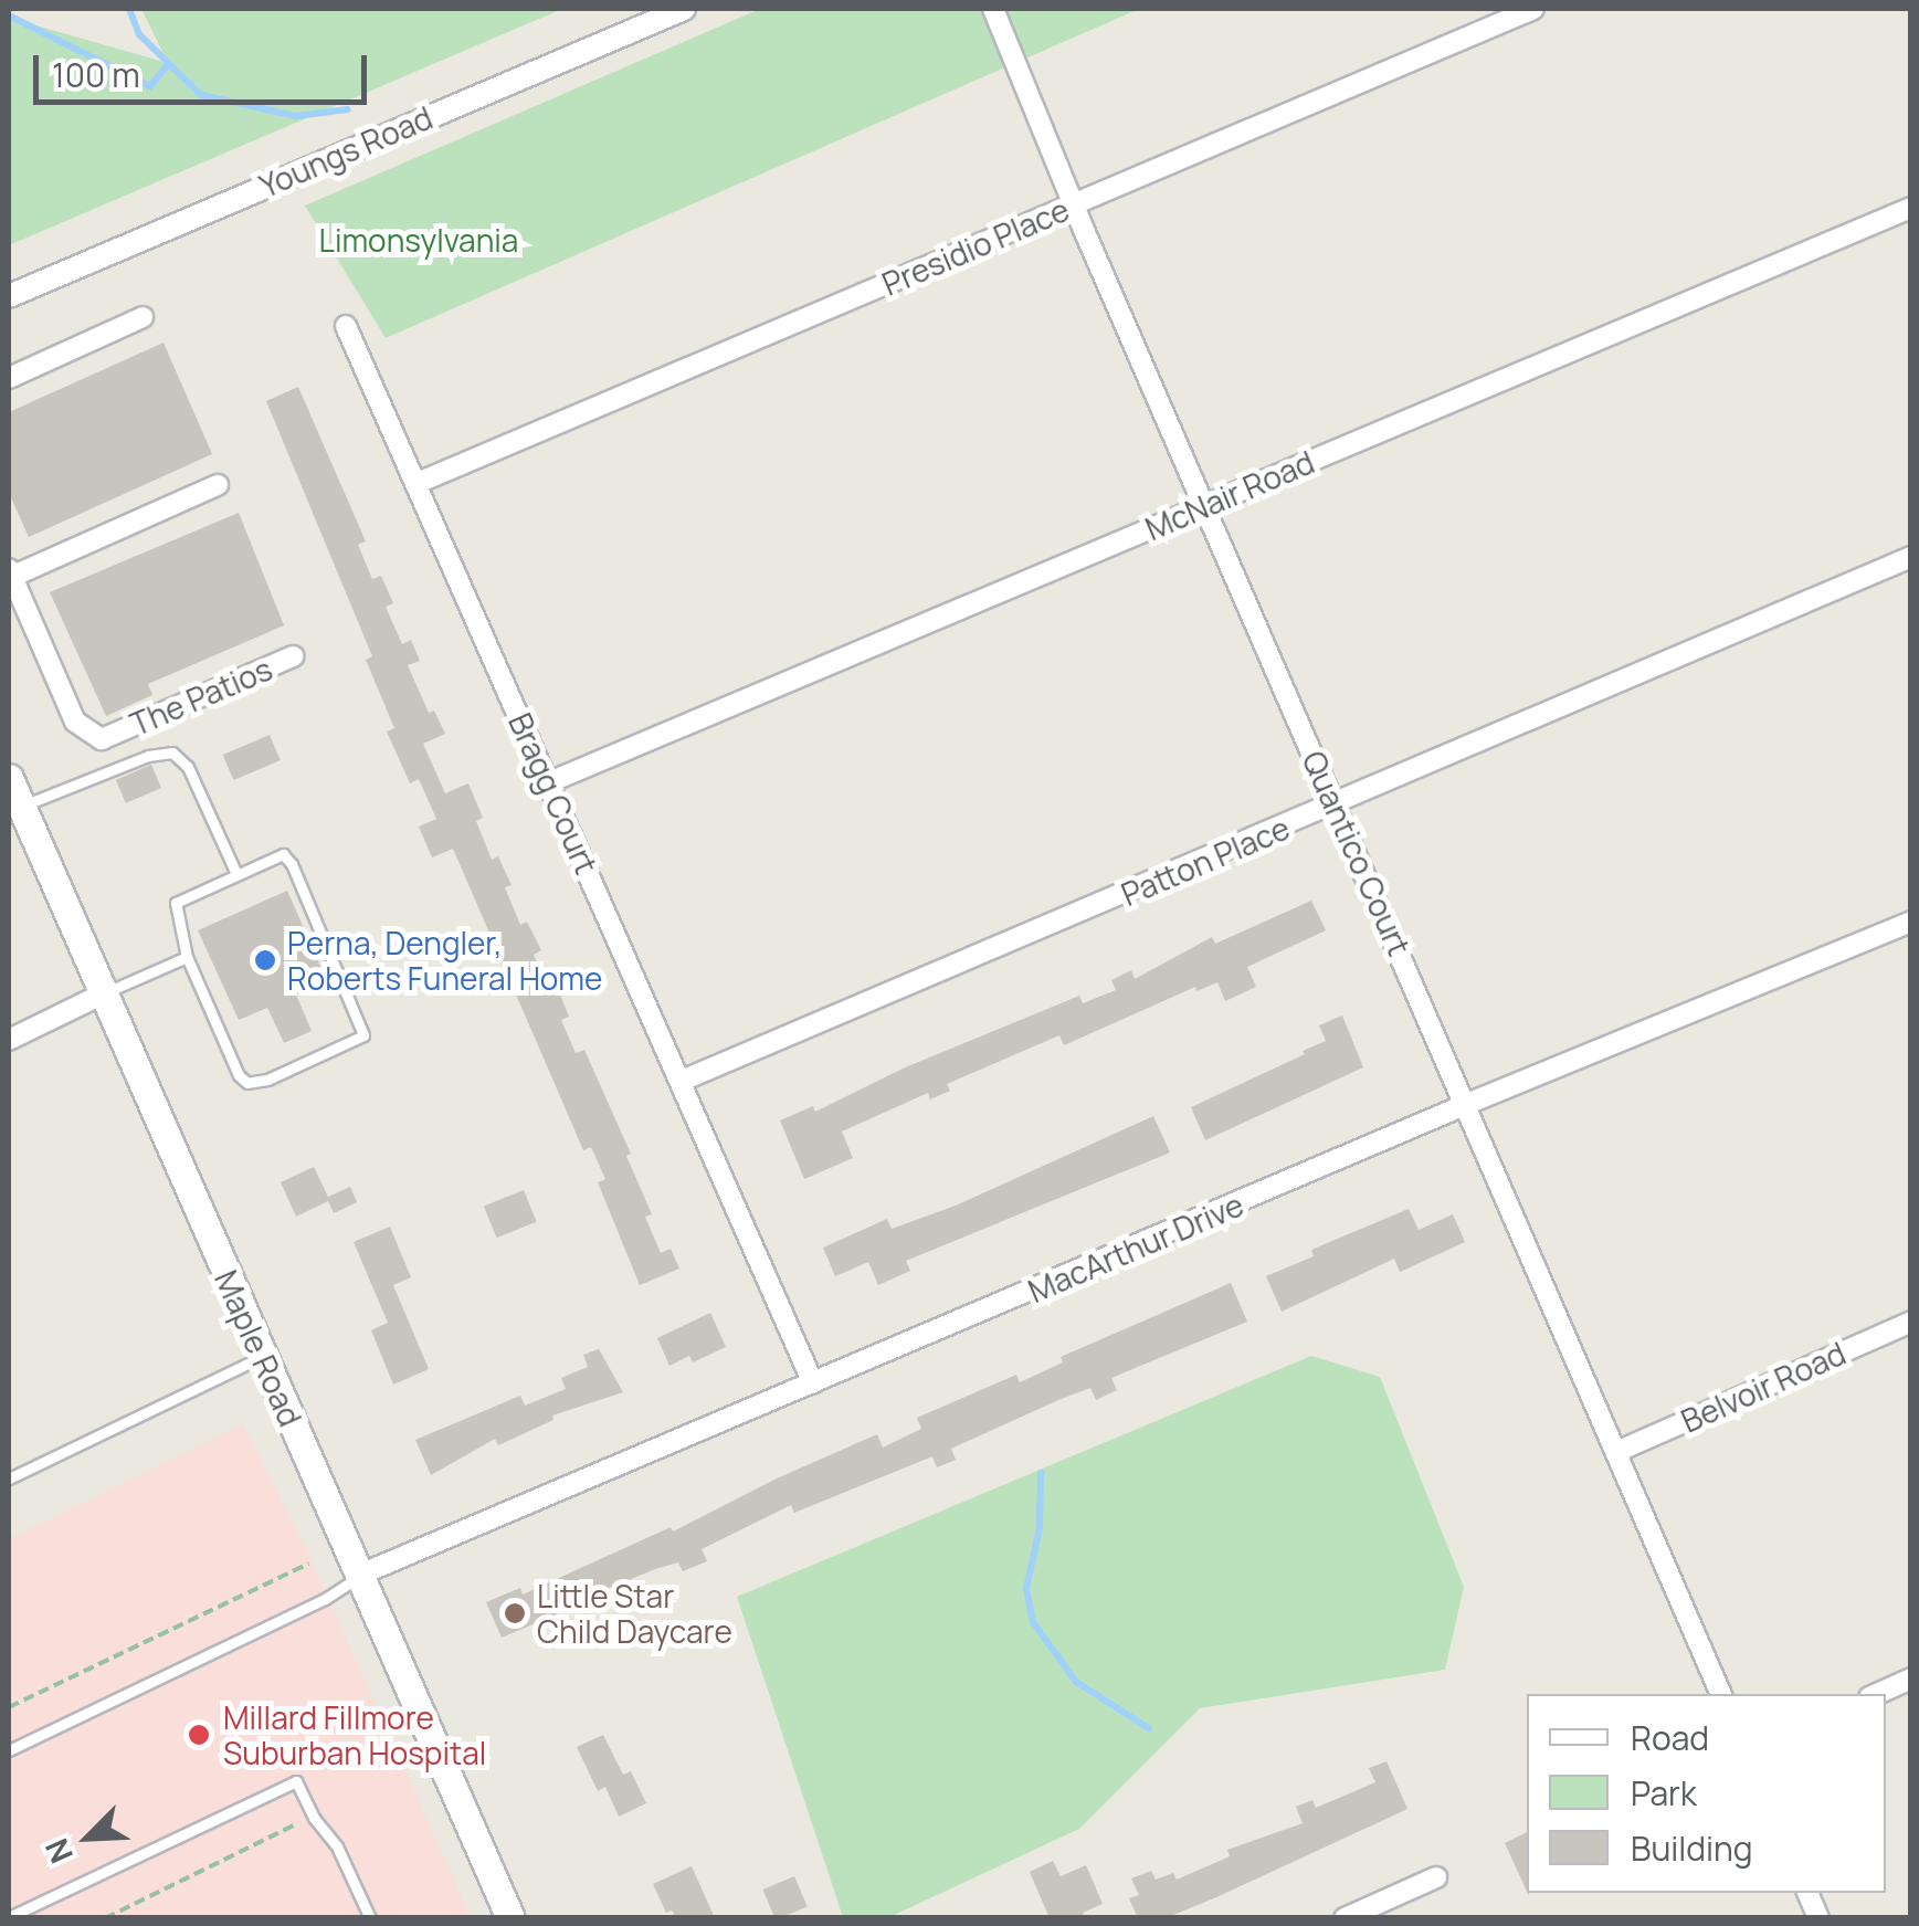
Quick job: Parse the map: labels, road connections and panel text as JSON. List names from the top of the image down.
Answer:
{
  "streets": {
    "main road": ["Maple Road"],
    "street": [
      "Youngs Road",
      "Presidio Place",
      "McNair Road",
      "The Patios",
      "Bragg Court",
      "Quantico Court",
      "Patton Place",
      "MacArthur Drive",
      "Belvoir Road"
    ]
  },
  "crossings": [
    ["Presidio Place", "Bragg Court"],
    ["Presidio Place", "Quantico Court"],
    ["McNair Road", "Bragg Court"],
    ["McNair Road", "Quantico Court"],
    ["Bragg Court", "Patton Place"],
    ["Bragg Court", "MacArthur Drive"],
    ["Quantico Court", "Patton Place"],
    ["Quantico Court", "MacArthur Drive"],
    ["Quantico Court", "Belvoir Road"],
    ["MacArthur Drive", "Maple Road"]
  ],
  "parks": ["Limonsylvania"],
  "places": ["Perna, Dengler, Roberts Funeral Home", "Little Star Child Daycare", "Millard Fillmore Suburban Hospital"],
  "legend": ["Road", "Park", "Building"],
  "scale_bar": "100 m",
  "north": "bottom left"
}
